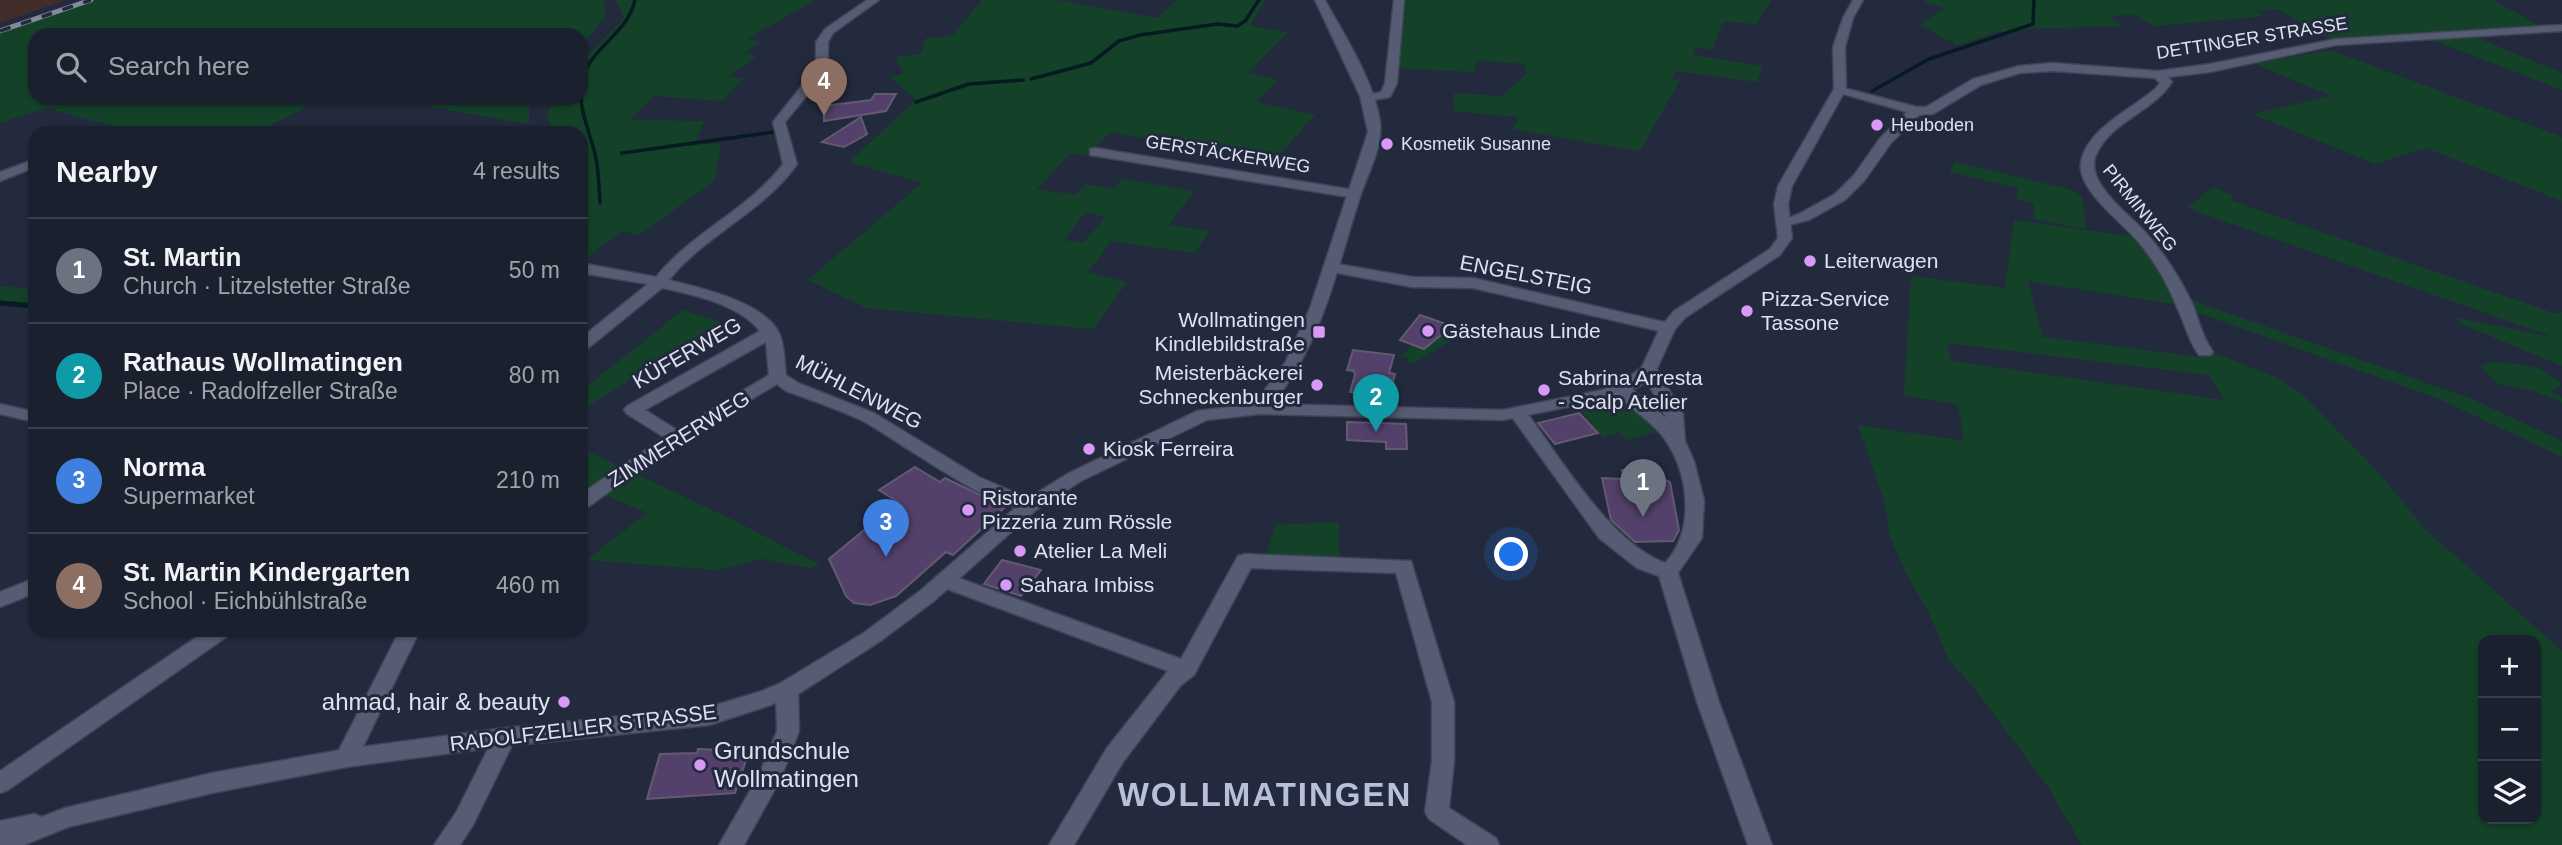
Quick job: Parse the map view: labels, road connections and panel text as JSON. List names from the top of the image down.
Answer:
{
  "streets": {
    "street": [
      "DETTINGER STRASSE",
      "GERSTÄCKERWEG",
      "PIRMINWEG",
      "ENGELSTEIG",
      "KÜFERWEG",
      "MÜHLENWEG",
      "ZIMMERERWEG",
      "RADOLFZELLER STRASSE"
    ]
  },
  "crossings": [
    ["DETTINGER STRASSE", "PIRMINWEG"],
    ["DETTINGER STRASSE", "RADOLFZELLER STRASSE"],
    ["ENGELSTEIG", "RADOLFZELLER STRASSE"],
    ["KÜFERWEG", "MÜHLENWEG"],
    ["KÜFERWEG", "ZIMMERERWEG"],
    ["MÜHLENWEG", "ZIMMERERWEG"],
    ["MÜHLENWEG", "RADOLFZELLER STRASSE"]
  ],
  "districts": ["WOLLMATINGEN"],
  "places": {
    "other": [
      "Heuboden",
      "Kosmetik Susanne",
      "Leiterwagen",
      "Pizza-Service Tassone",
      "Gästehaus Linde",
      "Meisterbäckerei Schneckenburger",
      "Sabrina Arresta - Scalp Atelier",
      "Kiosk Ferreira",
      "Ristorante Pizzeria zum Rössle",
      "Atelier La Meli",
      "Sahara Imbiss",
      "ahmad, hair & beauty",
      "Grundschule Wollmatingen"
    ],
    "transit": ["Wollmatingen Kindlebildstraße"]
  },
  "page": {
    "search": "Search here",
    "pins": [
      "4",
      "2",
      "1",
      "3"
    ],
    "heading": ["Nearby", "4 results"],
    "list": [
      {
        "mark": "1",
        "name": "St. Martin",
        "note": "Church · Litzelstetter Straße",
        "value": "50 m"
      },
      {
        "mark": "2",
        "name": "Rathaus Wollmatingen",
        "note": "Place · Radolfzeller Straße",
        "value": "80 m"
      },
      {
        "mark": "3",
        "name": "Norma",
        "note": "Supermarket",
        "value": "210 m"
      },
      {
        "mark": "4",
        "name": "St. Martin Kindergarten",
        "note": "School · Eichbühlstraße",
        "value": "460 m"
      }
    ],
    "map_buttons": ["+", "−"]
  }
}
